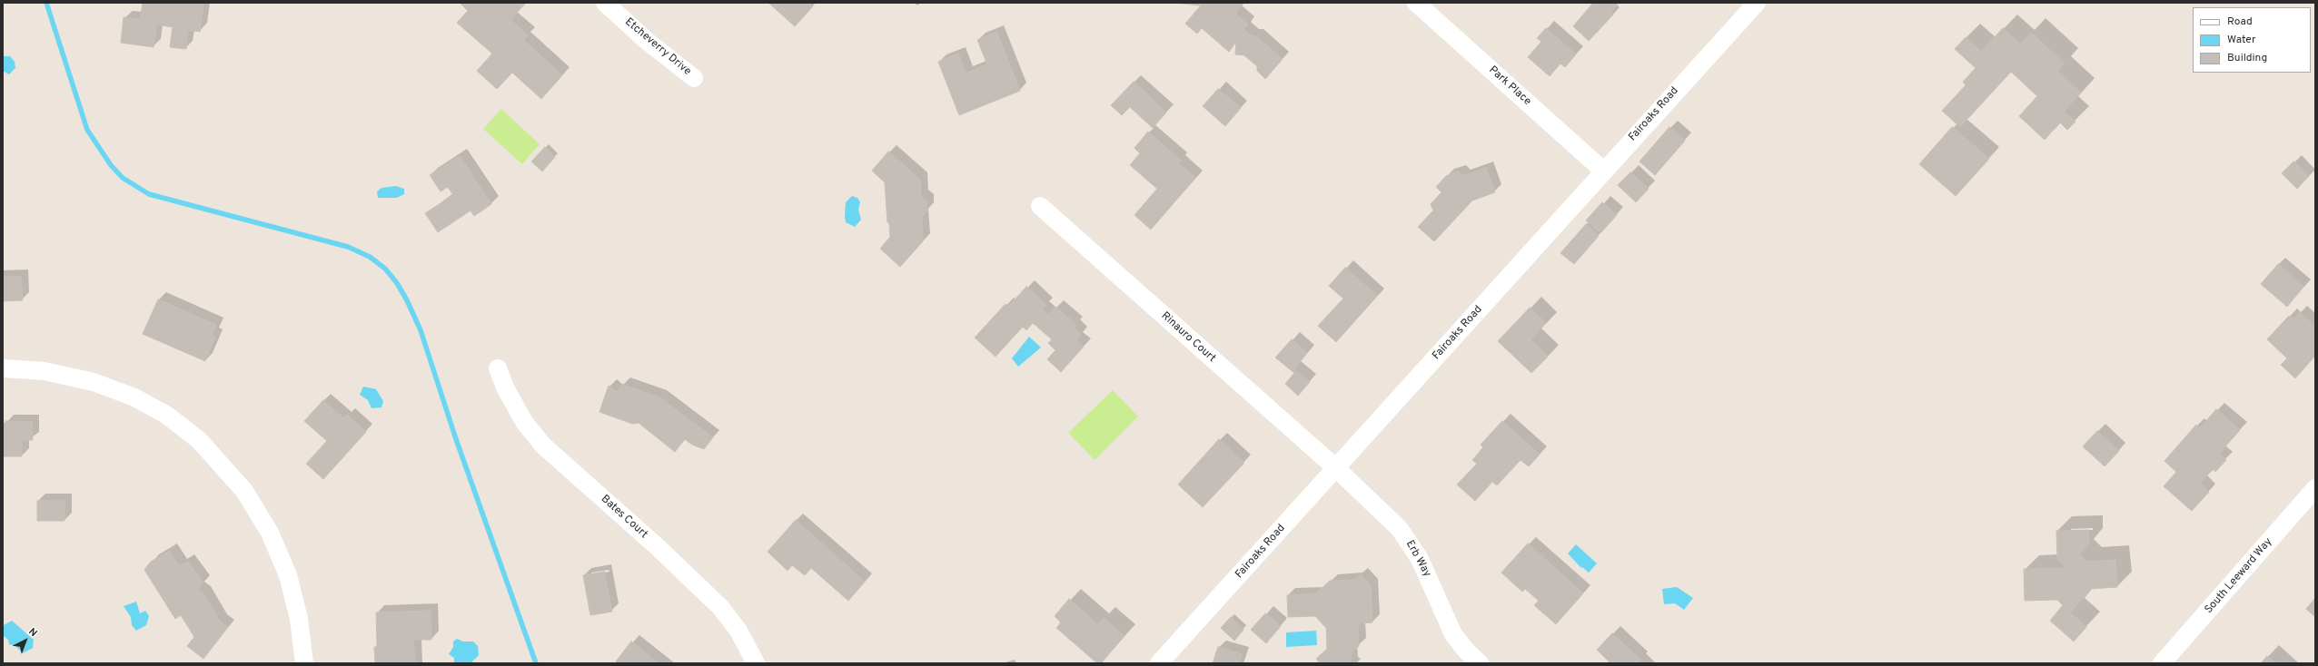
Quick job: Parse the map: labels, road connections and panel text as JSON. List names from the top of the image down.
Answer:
{
  "streets": {
    "street": [
      "Etcheverry Drive",
      "Park Place",
      "Fairoaks Road",
      "Rinauro Court",
      "Bates Court",
      "Erb Way",
      "South Leeward Way"
    ]
  },
  "crossings": [
    ["Park Place", "Fairoaks Road"],
    ["Fairoaks Road", "Rinauro Court"],
    ["Fairoaks Road", "Erb Way"],
    ["Rinauro Court", "Erb Way"]
  ],
  "legend": ["Road", "Water", "Building"],
  "north": "top right"
}
